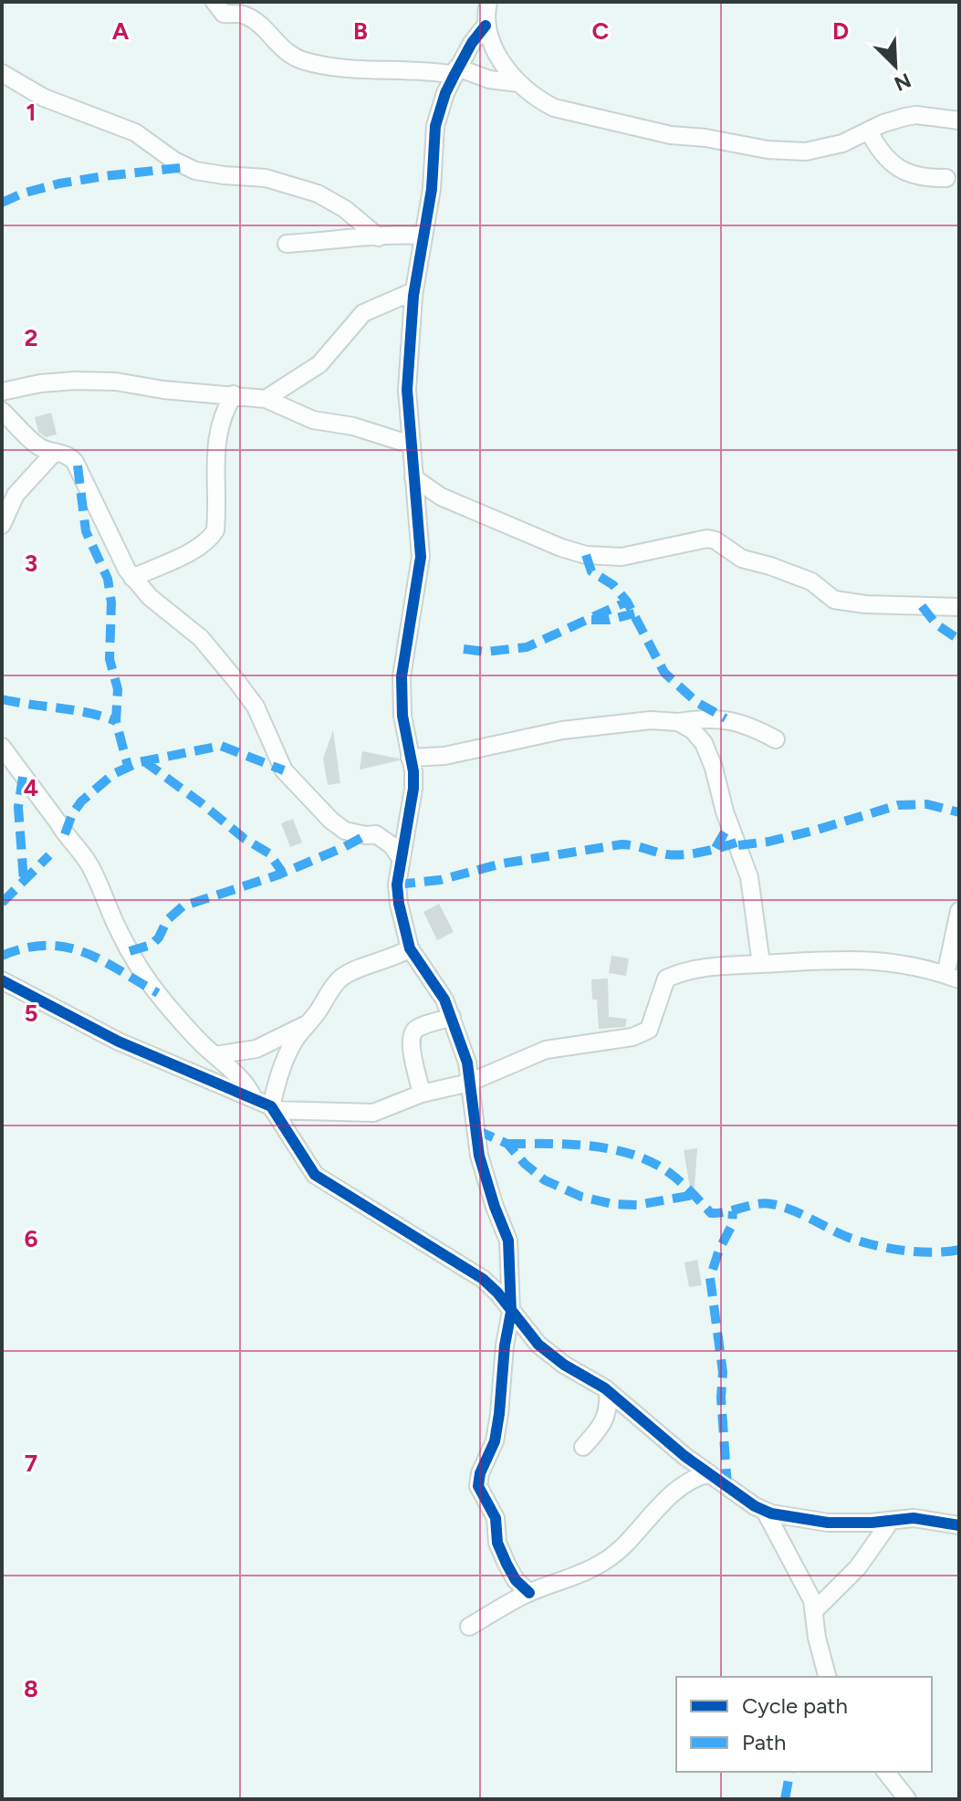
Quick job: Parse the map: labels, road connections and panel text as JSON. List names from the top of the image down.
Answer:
{
  "legend": ["Cycle path", "Path"],
  "north": "bottom right",
  "grid": {
    "columns": [
      "A",
      "B",
      "C",
      "D"
    ],
    "rows": [
      "1",
      "2",
      "3",
      "4",
      "5",
      "6",
      "7",
      "8"
    ]
  }
}
